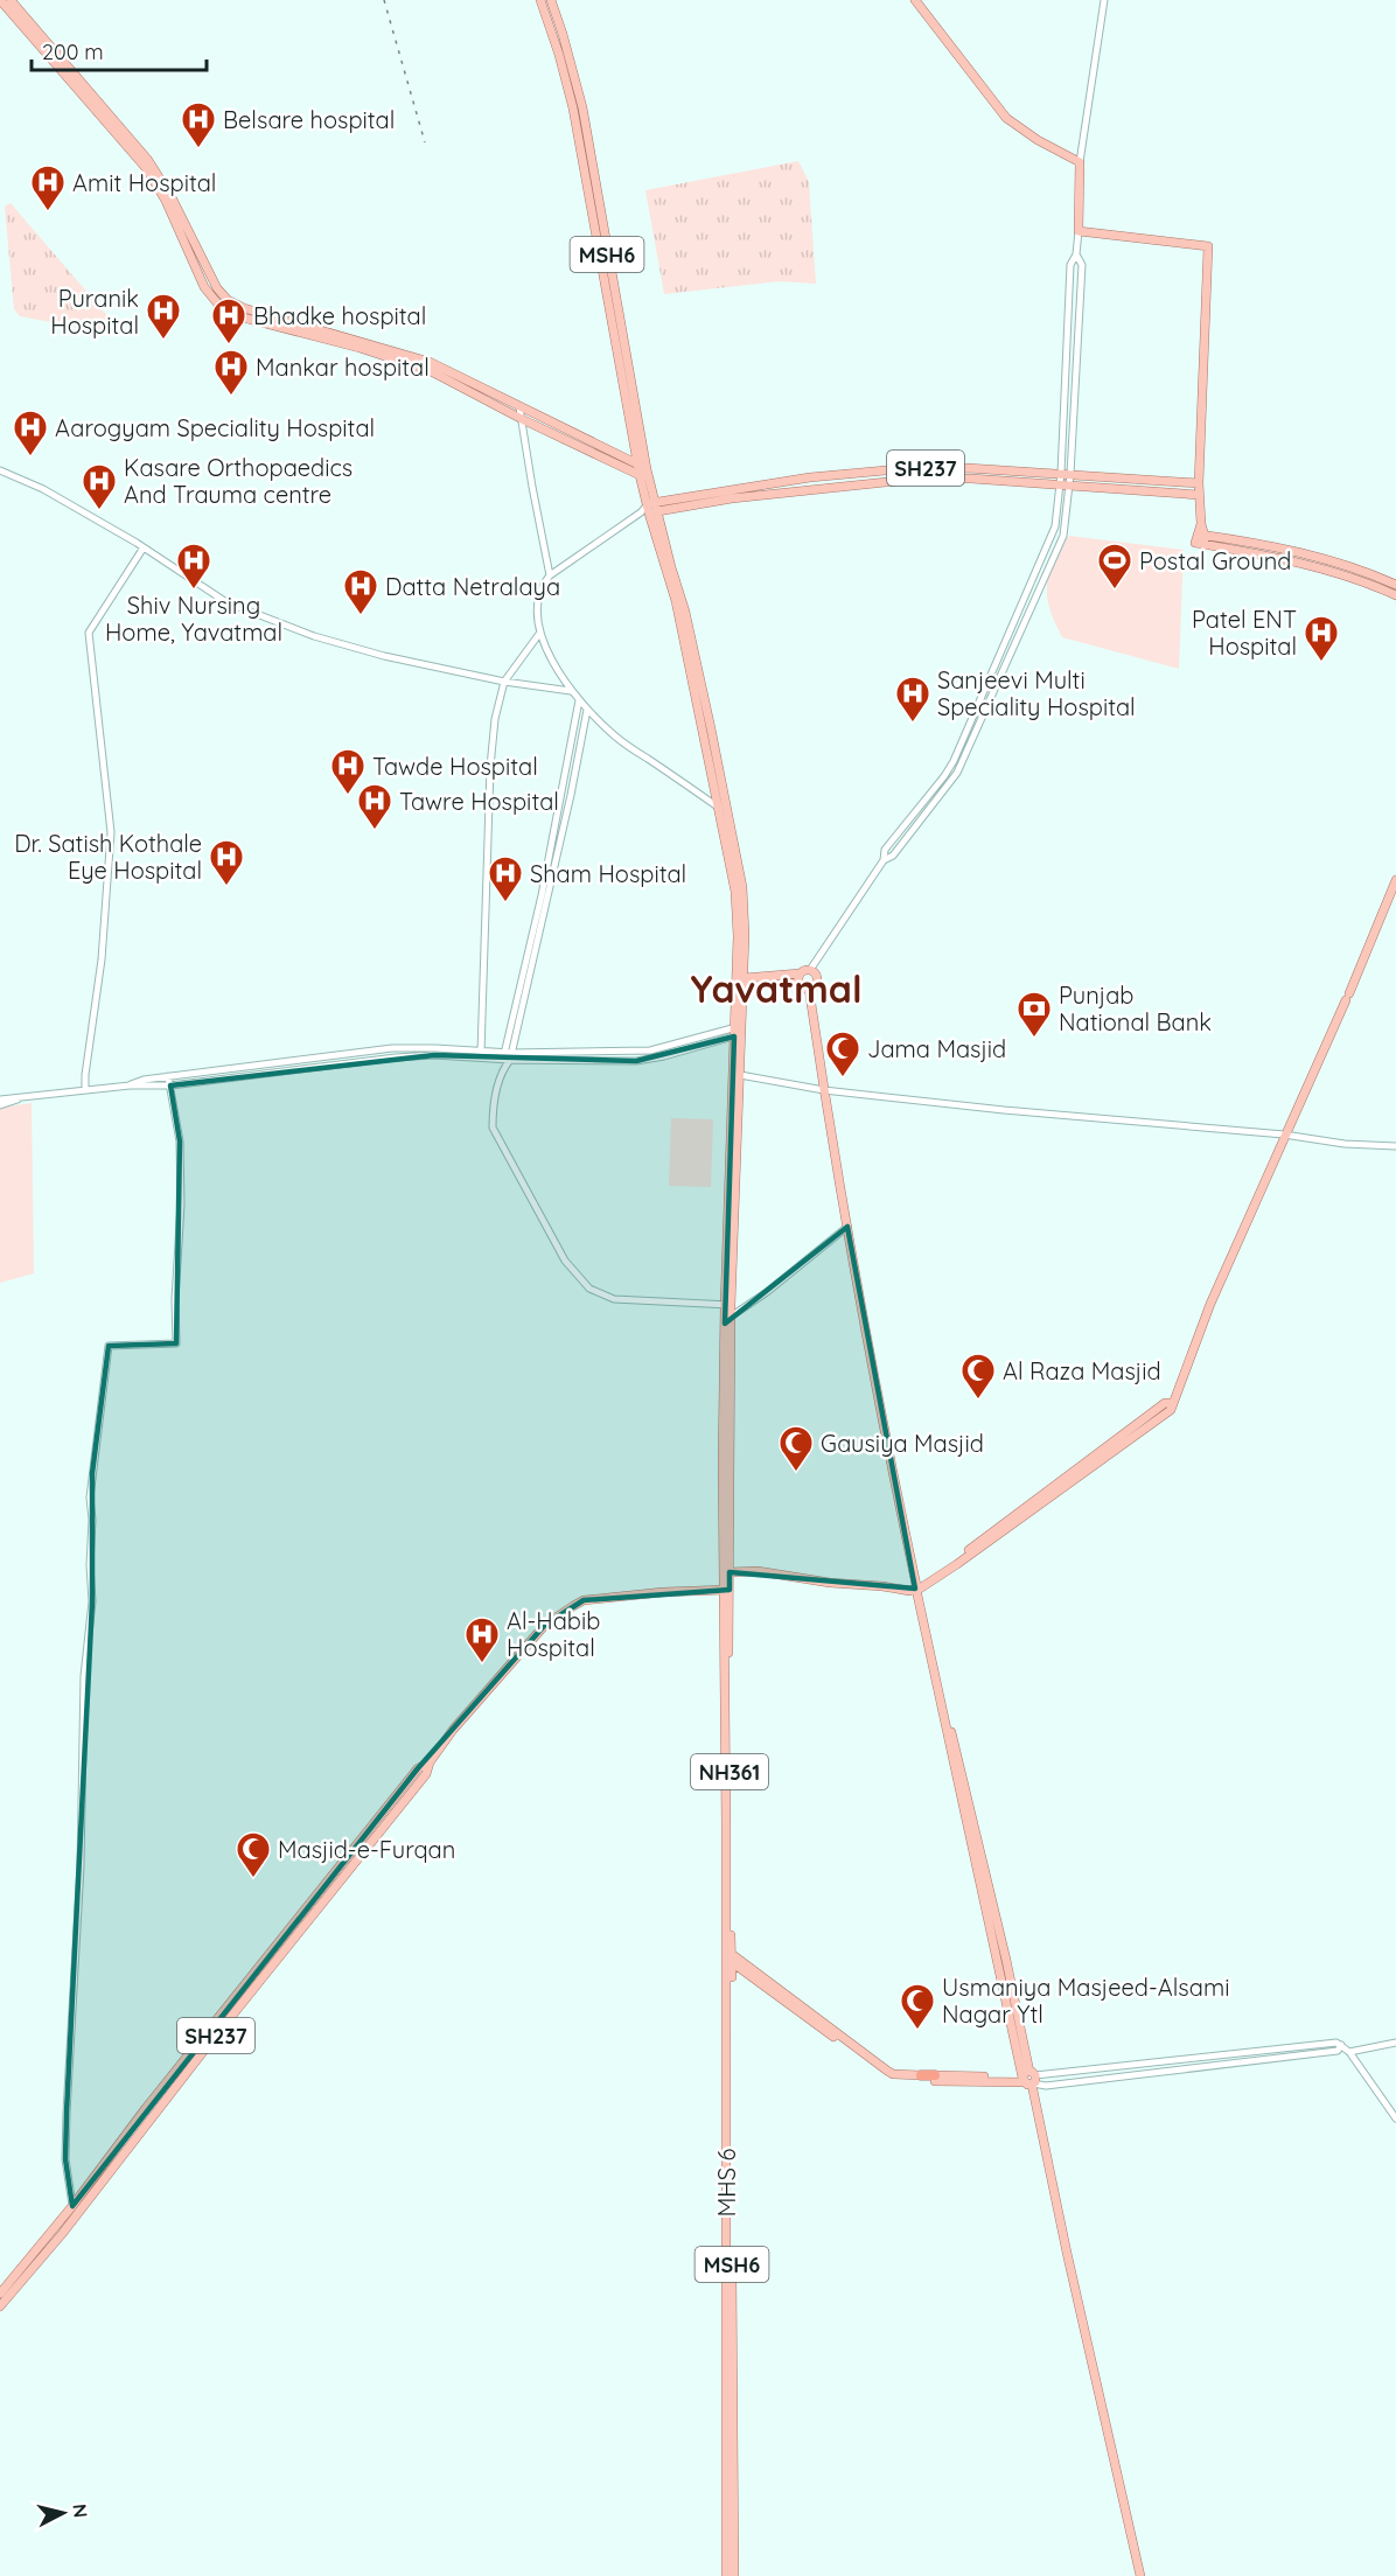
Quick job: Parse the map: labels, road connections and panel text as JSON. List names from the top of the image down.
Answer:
{
  "streets": {
    "main road": [
      "MSH6",
      "SH237",
      "NH361",
      "MHS 6"
    ]
  },
  "crossings": [
    ["MSH6", "SH237"],
    ["MSH6", "NH361"],
    ["MSH6", "MHS 6"],
    ["SH237", "NH361"],
    ["NH361", "MHS 6"]
  ],
  "districts": ["Yavatmal"],
  "places": {
    "hospital": [
      "Belsare hospital",
      "Amit Hospital",
      "Puranik Hospital",
      "Bhadke hospital",
      "Mankar hospital",
      "Aarogyam Speciality Hospital",
      "Kasare Orthopaedics And Trauma centre",
      "Shiv Nursing Home, Yavatmal",
      "Datta Netralaya",
      "Patel ENT Hospital",
      "Sanjeevi Multi Speciality Hospital",
      "Tawde Hospital",
      "Tawre Hospital",
      "Dr. Satish Kothale Eye Hospital",
      "Sham Hospital",
      "Al-Habib Hospital"
    ],
    "sports": ["Postal Ground"],
    "bank": ["Punjab National Bank"],
    "mosque": [
      "Jama Masjid",
      "Al Raza Masjid",
      "Gausiya Masjid",
      "Masjid-e-Furqan",
      "Usmaniya Masjeed-Alsami Nagar Ytl"
    ]
  },
  "scale_bar": "200 m",
  "north": "right"
}
